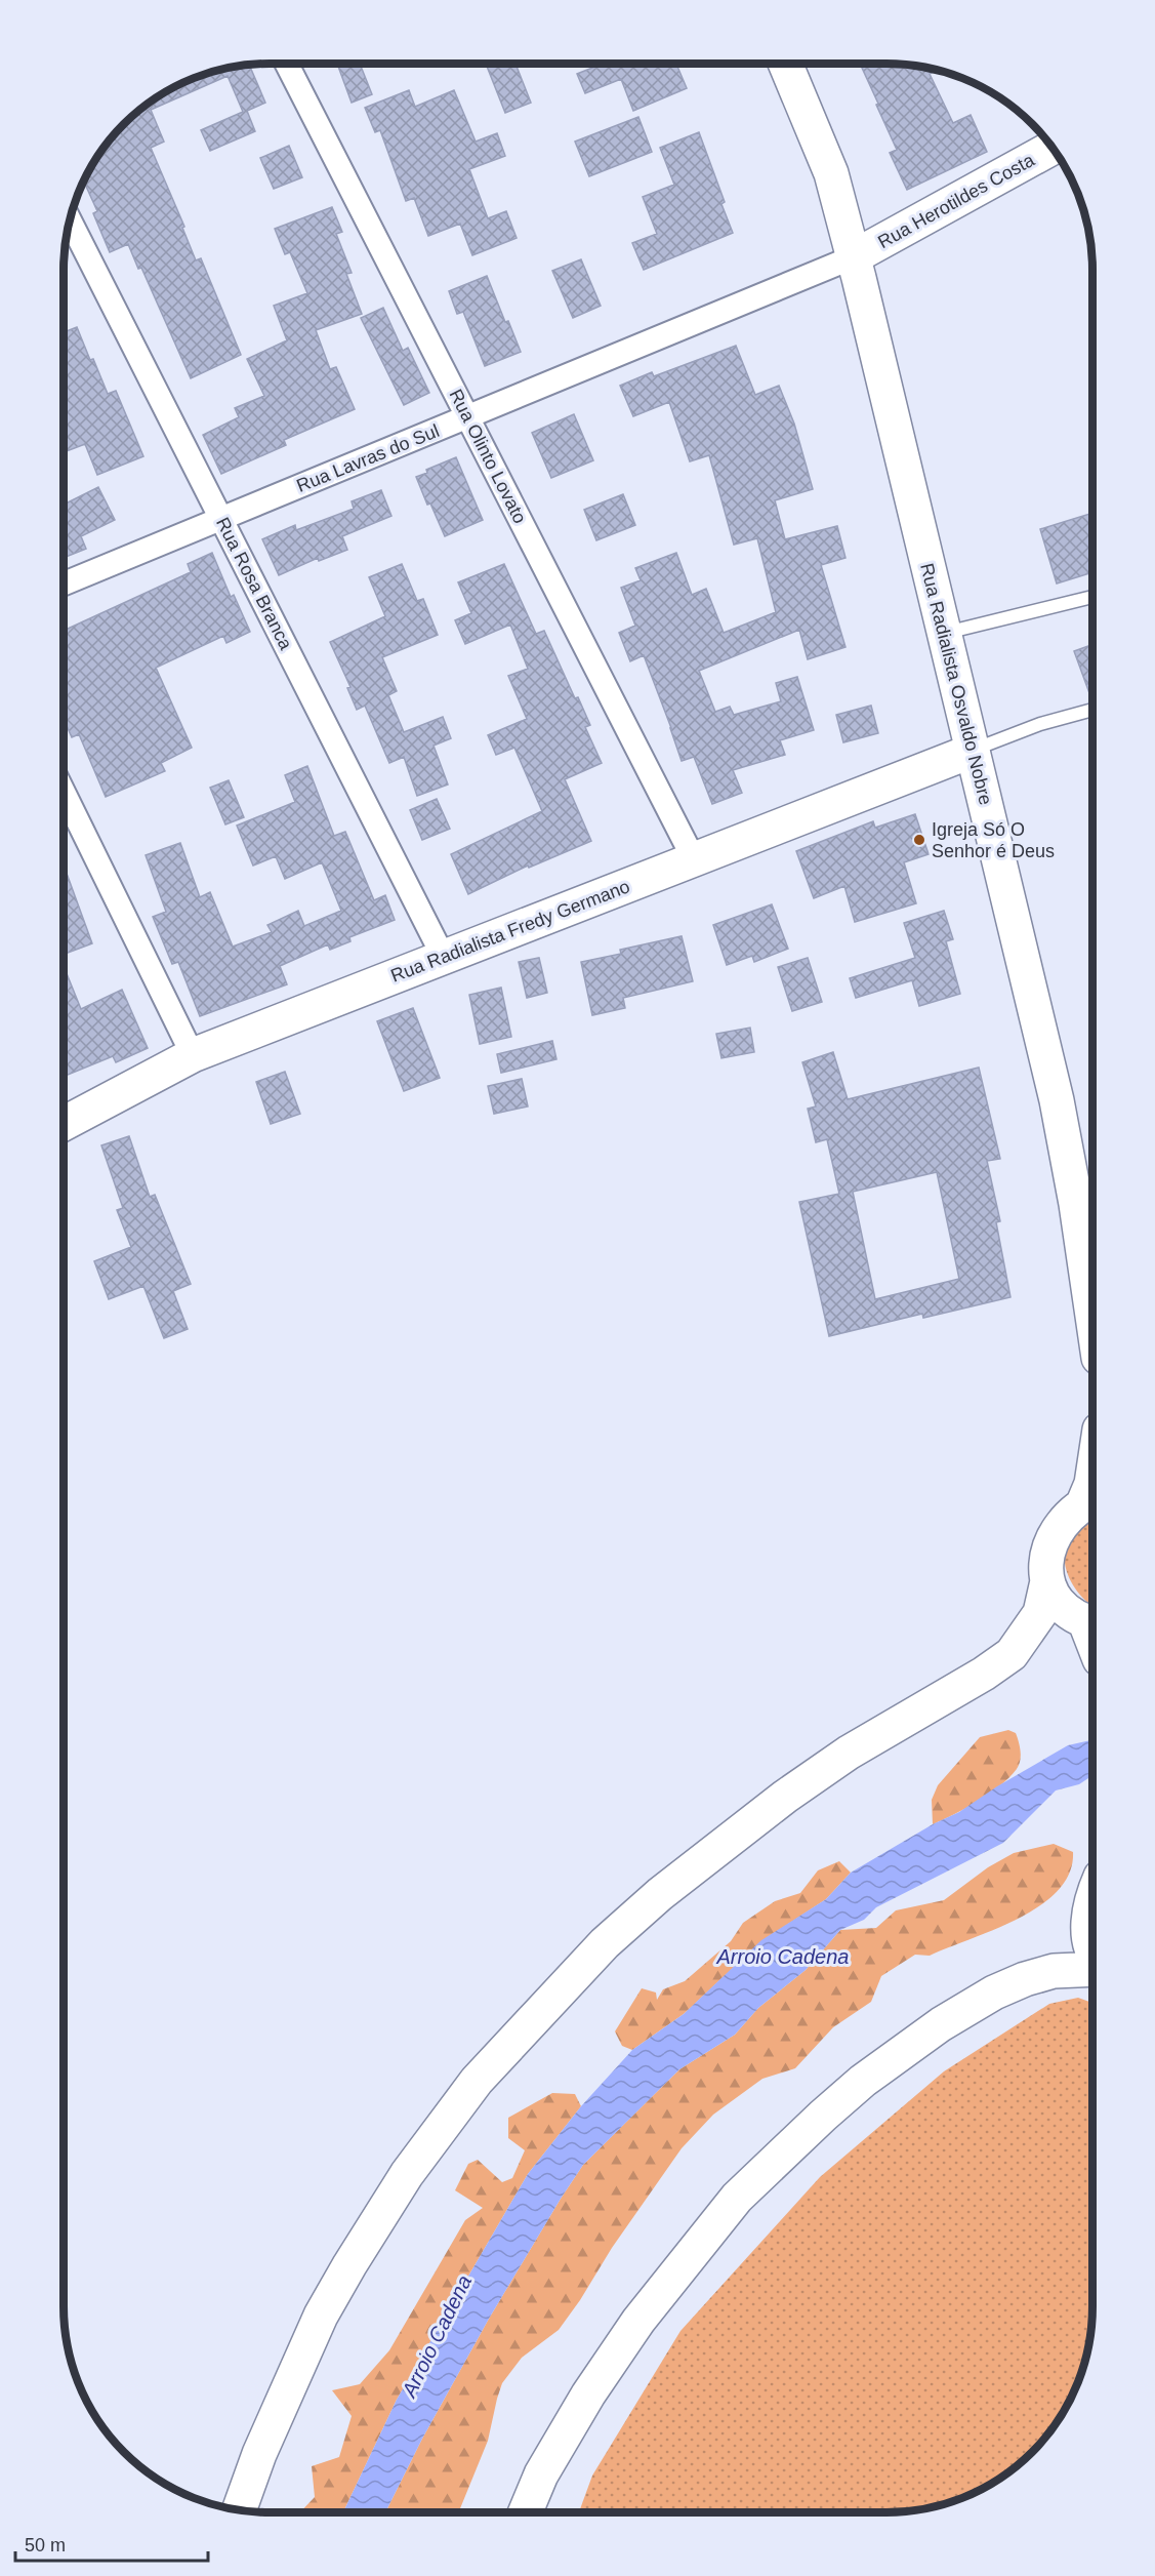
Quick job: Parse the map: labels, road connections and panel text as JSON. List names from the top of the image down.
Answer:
{
  "streets": {
    "street": [
      "Rua Herotildes Costa",
      "Rua Olinto Lovato",
      "Rua Lavras do Sul",
      "Rua Rosa Branca",
      "Rua Radialista Osvaldo Nobre",
      "Rua Radialista Fredy Germano"
    ]
  },
  "crossings": [
    ["Rua Herotildes Costa", "Rua Lavras do Sul"],
    ["Rua Herotildes Costa", "Rua Radialista Osvaldo Nobre"],
    ["Rua Olinto Lovato", "Rua Lavras do Sul"],
    ["Rua Olinto Lovato", "Rua Radialista Fredy Germano"],
    ["Rua Lavras do Sul", "Rua Rosa Branca"],
    ["Rua Lavras do Sul", "Rua Radialista Osvaldo Nobre"],
    ["Rua Rosa Branca", "Rua Radialista Fredy Germano"],
    ["Rua Radialista Osvaldo Nobre", "Rua Radialista Fredy Germano"]
  ],
  "water": ["Arroio Cadena"],
  "places": ["Igreja Só O Senhor é Deus"],
  "scale_bar": "50 m"
}
